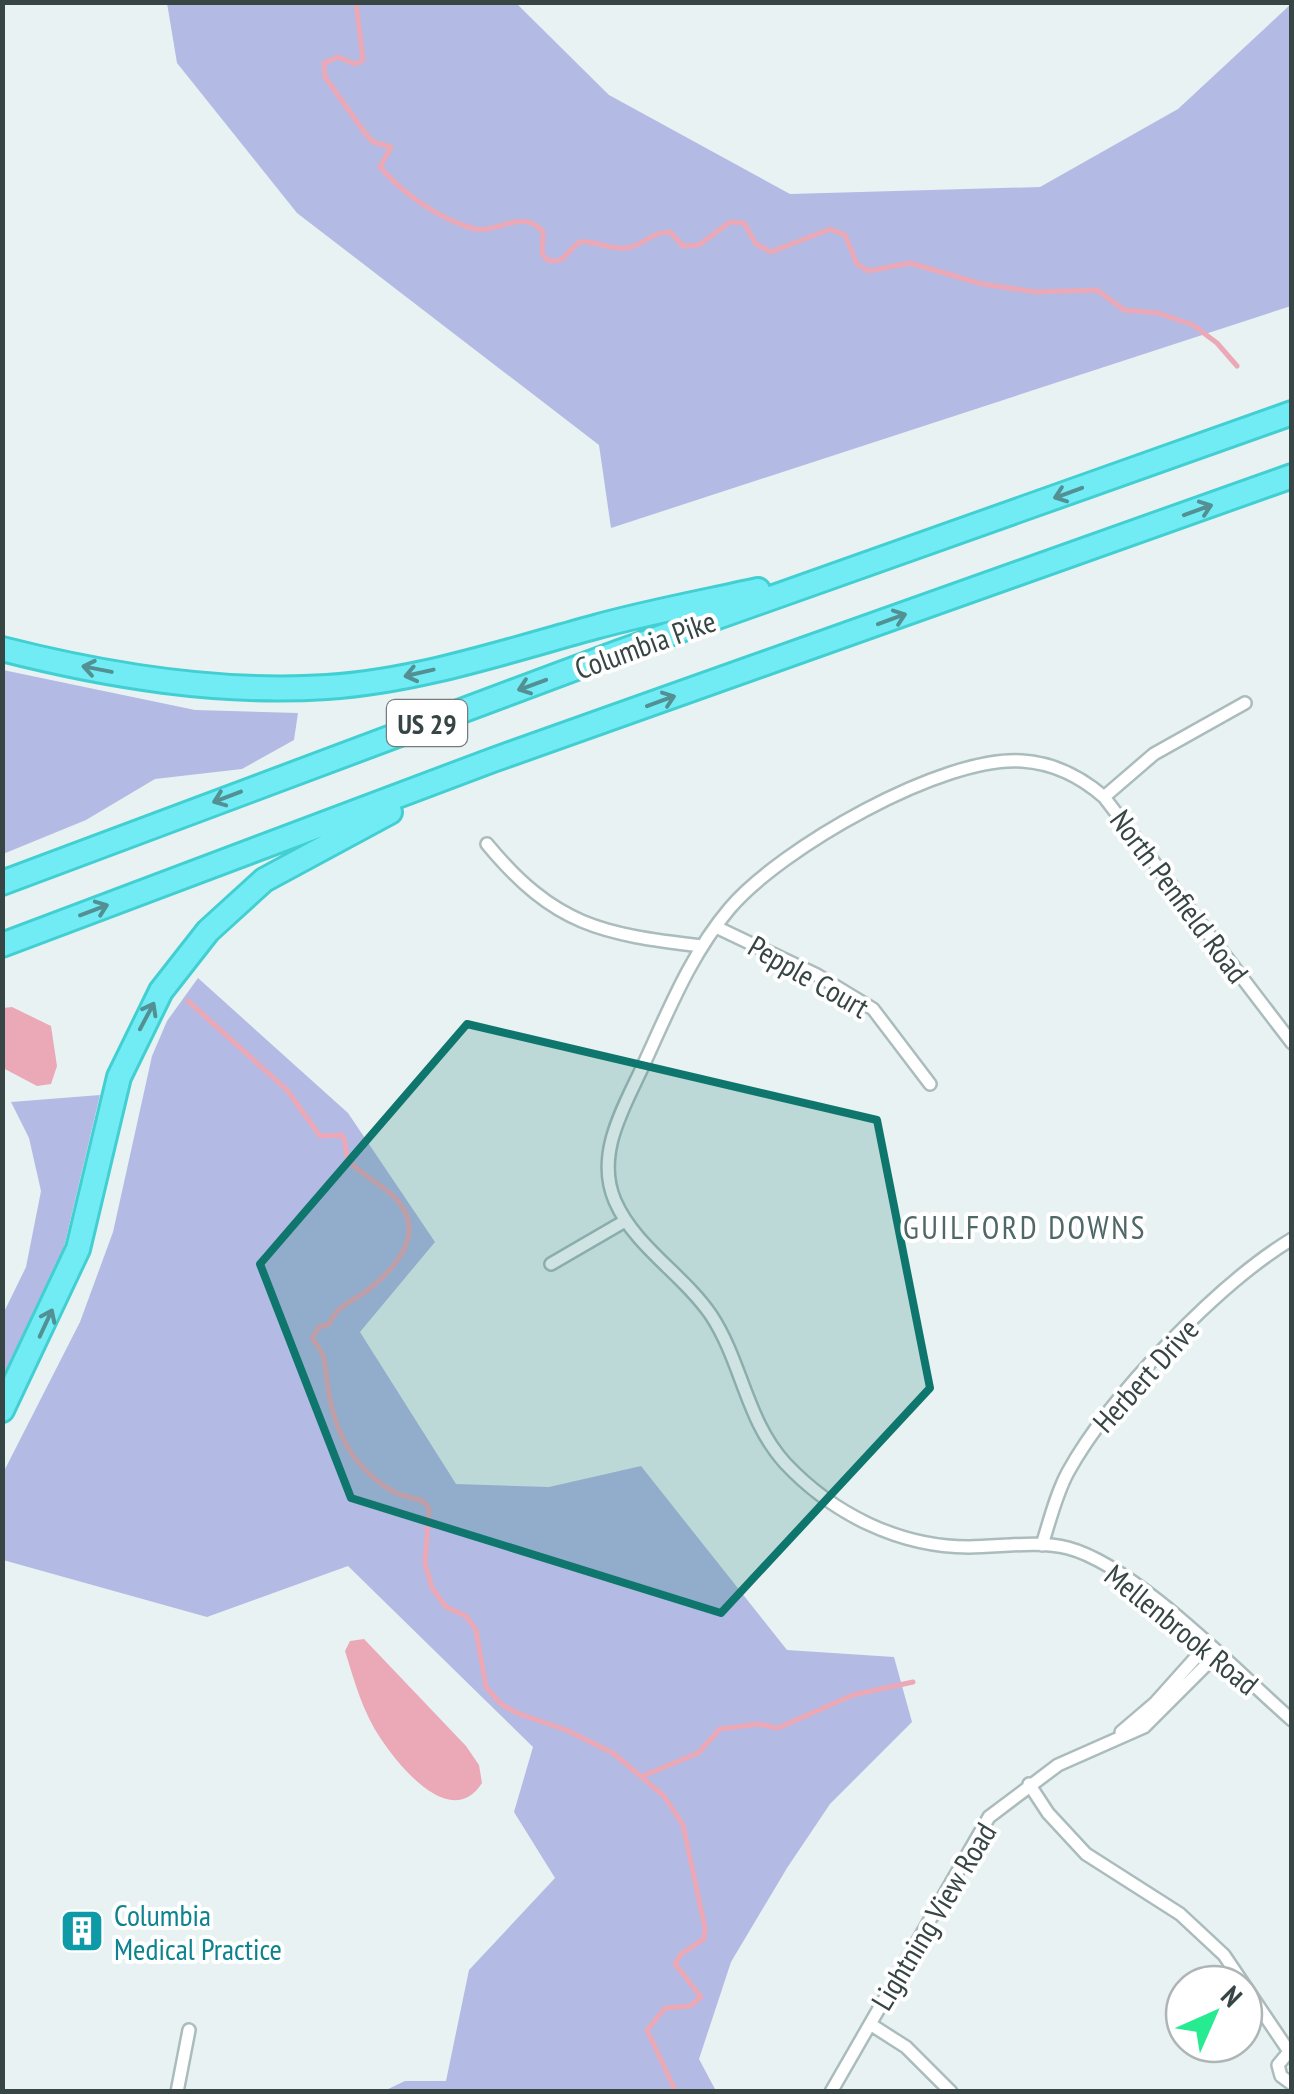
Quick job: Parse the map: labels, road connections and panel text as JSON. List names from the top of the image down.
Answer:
{
  "streets": {
    "highway": ["Columbia Pike", "US 29"],
    "street": [
      "North Penfield Road",
      "Pepple Court",
      "Herbert Drive",
      "Mellenbrook Road",
      "Lightning View Road"
    ]
  },
  "crossings": [
    ["North Penfield Road", "Mellenbrook Road"],
    ["Pepple Court", "Mellenbrook Road"],
    ["Herbert Drive", "Mellenbrook Road"],
    ["Mellenbrook Road", "Lightning View Road"]
  ],
  "districts": ["GUILFORD DOWNS"],
  "places": {
    "building": ["Columbia Medical Practice"]
  },
  "north": "top right"
}
